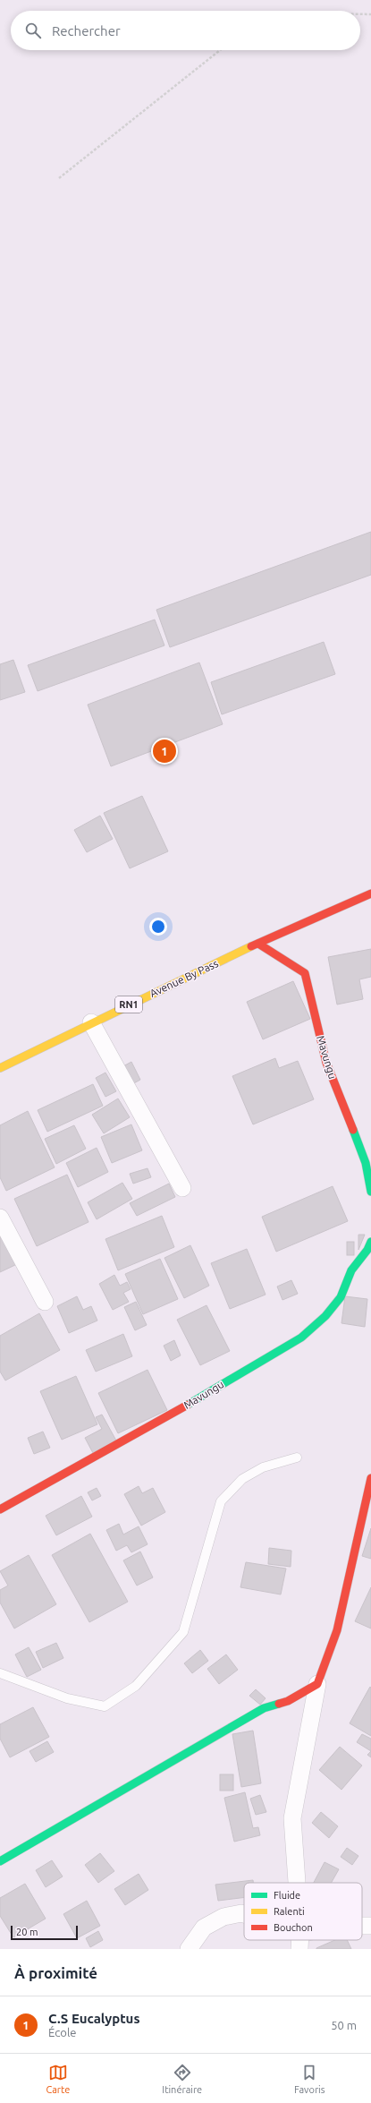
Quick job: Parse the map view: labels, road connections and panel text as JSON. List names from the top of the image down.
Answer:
{
  "streets": {
    "main road": ["Avenue By Pass", "RN1", "Mavungu"]
  },
  "crossings": [
    ["Avenue By Pass", "Mavungu"]
  ],
  "legend": ["Fluide", "Ralenti", "Bouchon"],
  "scale_bar": "20 m",
  "page": {
    "search": "Rechercher",
    "pins": "1",
    "scale": "20 m",
    "heading": "À proximité",
    "list": [
      {
        "mark": "1",
        "name": "C.S Eucalyptus",
        "note": "École",
        "value": "50 m"
      }
    ],
    "nav": ["Carte", "Itinéraire", "Favoris"]
  }
}
